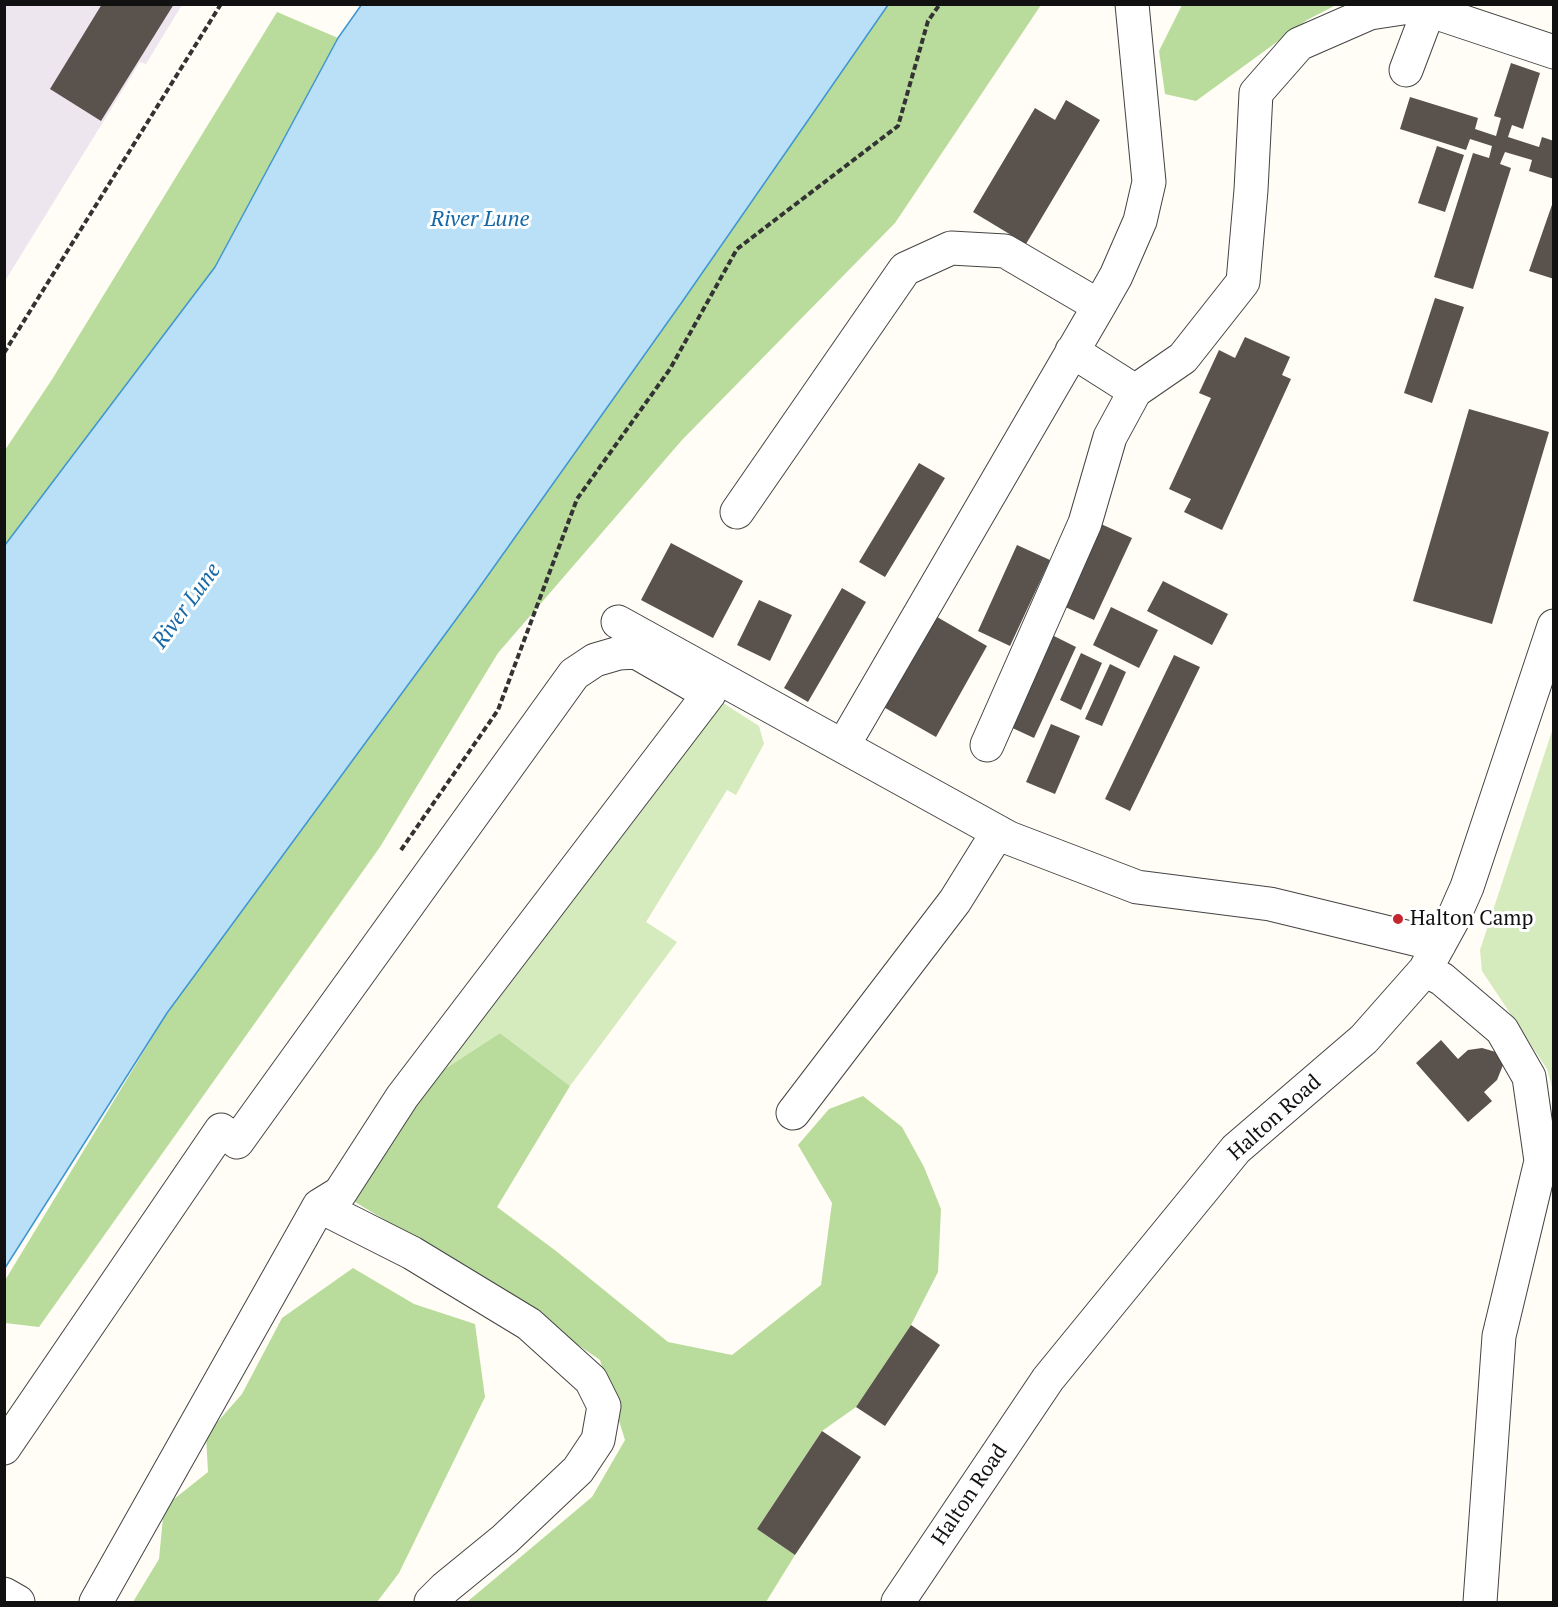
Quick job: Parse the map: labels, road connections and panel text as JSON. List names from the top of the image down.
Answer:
{
  "streets": {
    "street": ["Halton Road"]
  },
  "water": ["River Lune"],
  "places": ["Halton Camp"]
}
